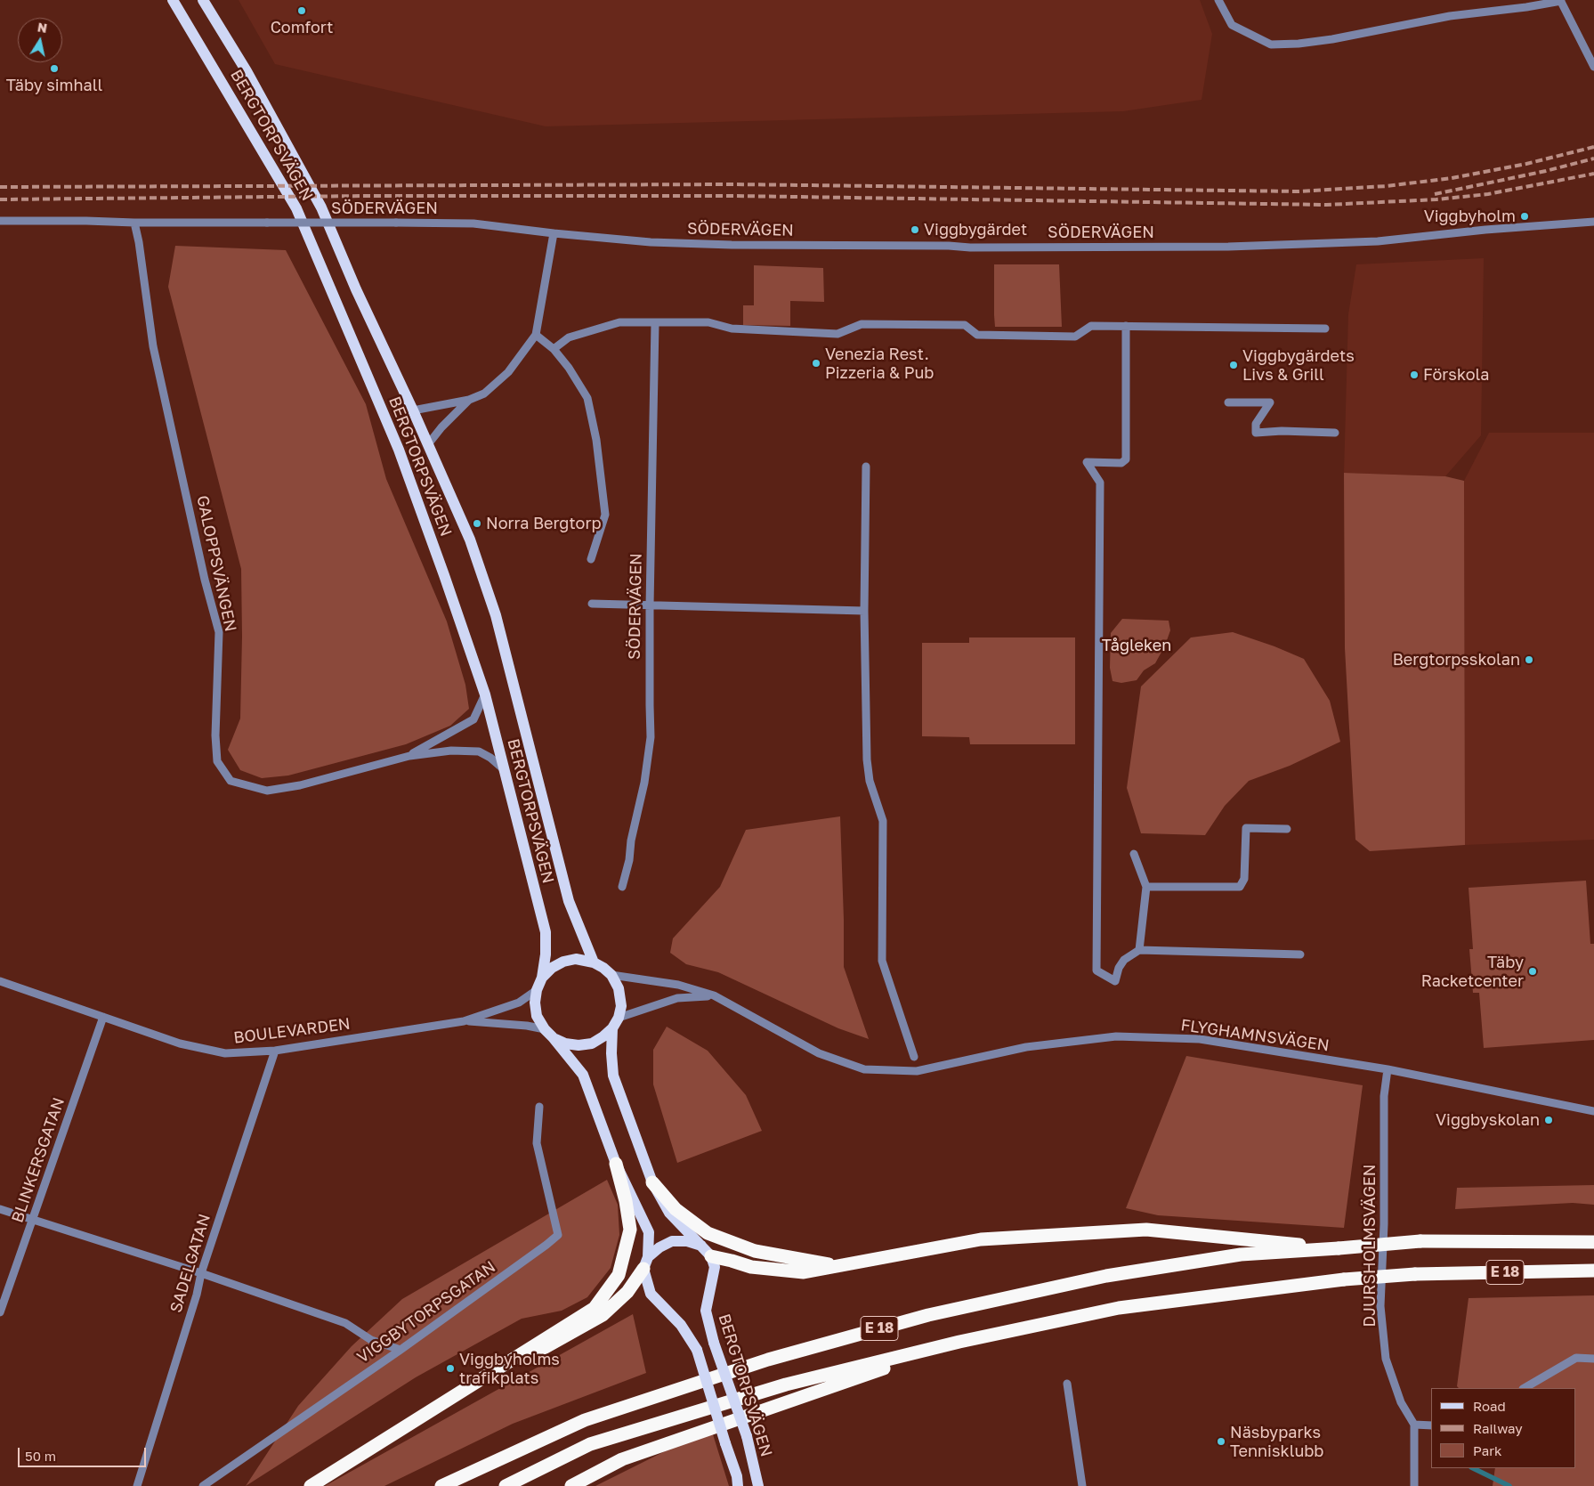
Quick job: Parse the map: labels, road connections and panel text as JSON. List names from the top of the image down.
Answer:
{
  "streets": {
    "highway": ["E 18"],
    "main road": ["BERGTORPSVÄGEN"],
    "street": [
      "SÖDERVÄGEN",
      "GALOPPSVÄNGEN",
      "BOULEVARDEN",
      "FLYGHAMNSVÄGEN",
      "BLINKERSGATAN",
      "DJURSHOLMSVÄGEN",
      "SADELGATAN",
      "VIGGBYTORPSGATAN"
    ]
  },
  "crossings": [
    ["BERGTORPSVÄGEN", "GALOPPSVÄNGEN"],
    ["BERGTORPSVÄGEN", "BOULEVARDEN"],
    ["BERGTORPSVÄGEN", "FLYGHAMNSVÄGEN"],
    ["SÖDERVÄGEN", "GALOPPSVÄNGEN"],
    ["BOULEVARDEN", "FLYGHAMNSVÄGEN"],
    ["BOULEVARDEN", "BLINKERSGATAN"],
    ["BOULEVARDEN", "SADELGATAN"],
    ["FLYGHAMNSVÄGEN", "DJURSHOLMSVÄGEN"]
  ],
  "parks": ["Tågleken"],
  "places": [
    "Comfort",
    "Täby simhall",
    "Viggbyholm",
    "Viggbygärdet",
    "Venezia Rest. Pizzeria & Pub",
    "Viggbygärdets Livs & Grill",
    "Förskola",
    "Norra Bergtorp",
    "Bergtorpsskolan",
    "Täby Racketcenter",
    "Viggbyskolan",
    "Viggbyholms trafikplats",
    "Näsbyparks Tennisklubb"
  ],
  "legend": ["Road", "Railway", "Park"],
  "scale_bar": "50 m",
  "north": "top"
}
